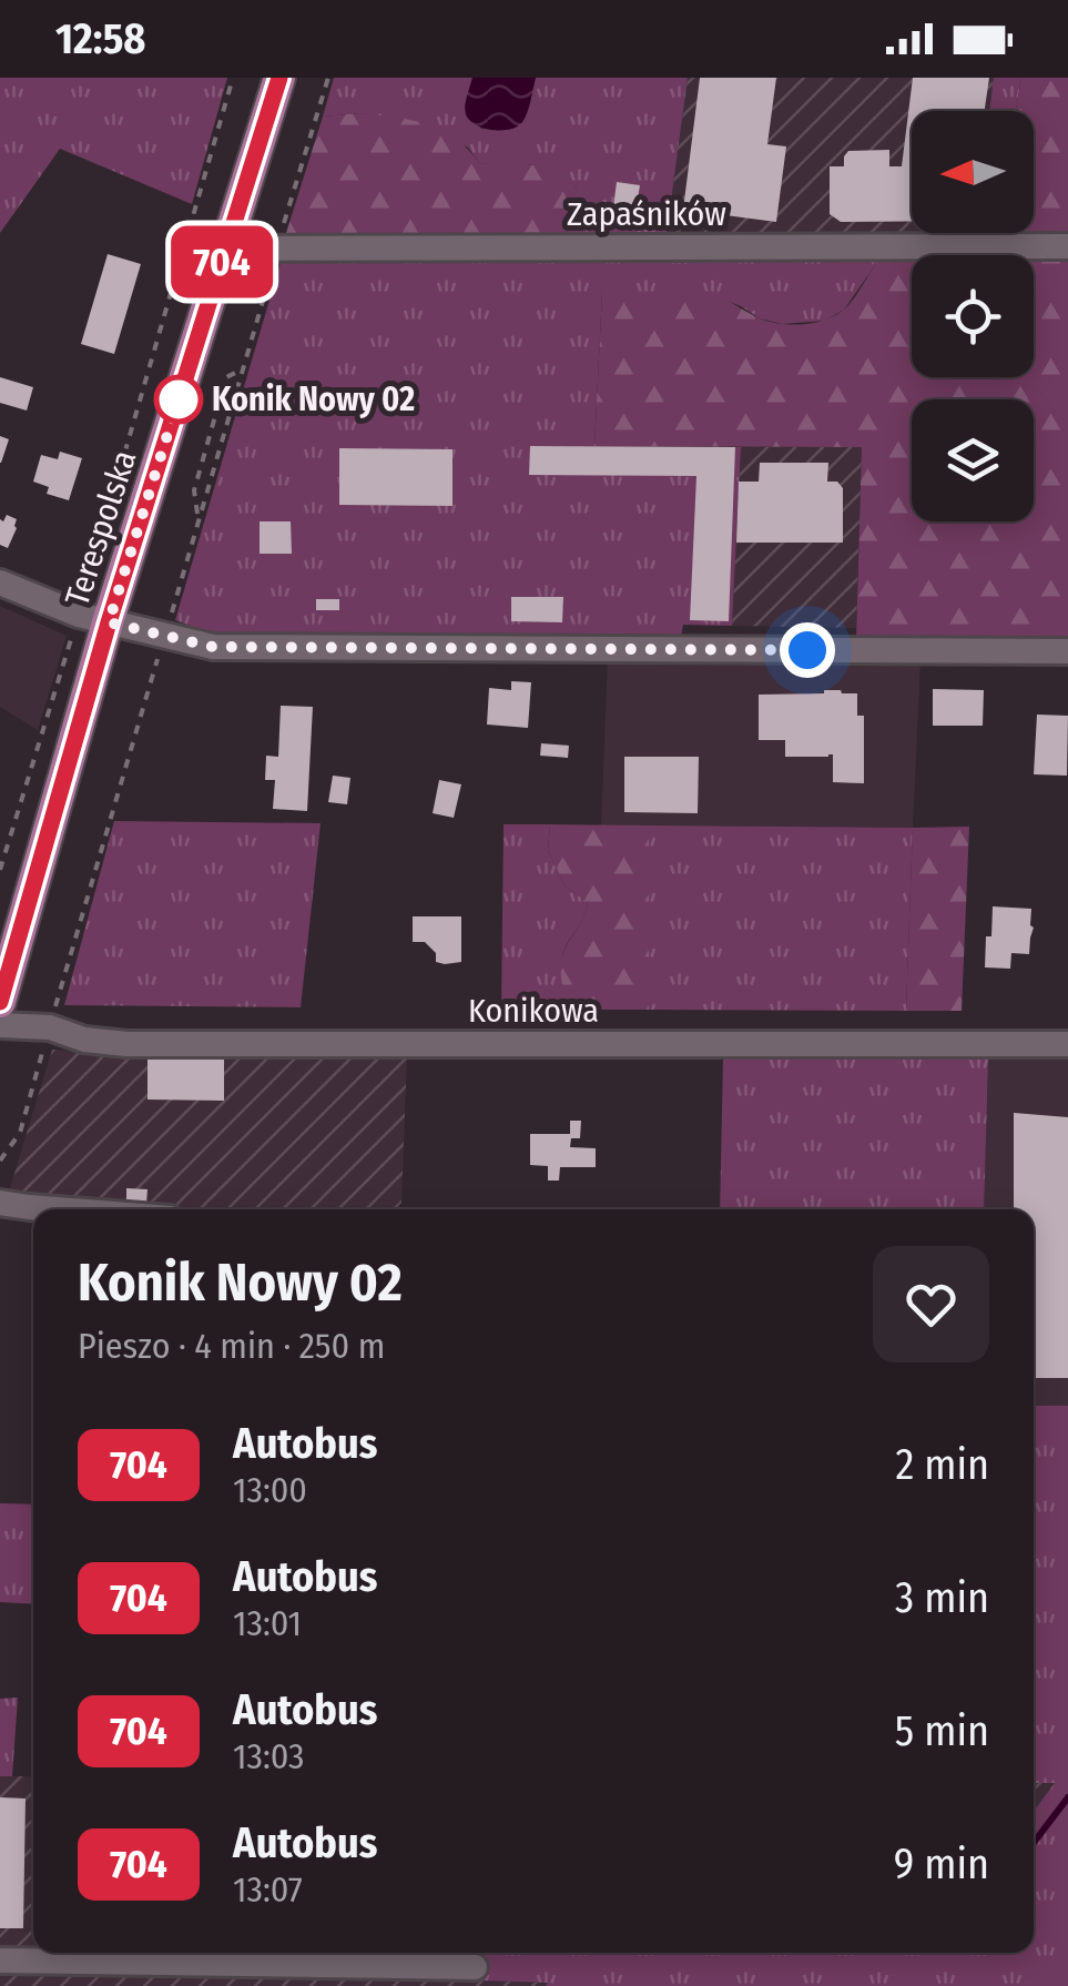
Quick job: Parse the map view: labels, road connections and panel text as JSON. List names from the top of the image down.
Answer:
{
  "streets": {
    "main road": ["Terespolska"],
    "street": ["Zapaśników", "Konikowa"]
  },
  "crossings": [
    ["Zapaśników", "Terespolska"]
  ],
  "places": ["Konik Nowy 02"],
  "lines": ["bus line 704"],
  "north": "left",
  "page": {
    "status": "12:58",
    "on_map": "704",
    "heading": ["Konik Nowy 02", "Pieszo · 4 min · 250 m"],
    "list": [
      {
        "mark": "704",
        "name": "Autobus",
        "note": "13:00",
        "value": "2 min"
      },
      {
        "mark": "704",
        "name": "Autobus",
        "note": "13:01",
        "value": "3 min"
      },
      {
        "mark": "704",
        "name": "Autobus",
        "note": "13:03",
        "value": "5 min"
      },
      {
        "mark": "704",
        "name": "Autobus",
        "note": "13:07",
        "value": "9 min"
      }
    ]
  }
}
